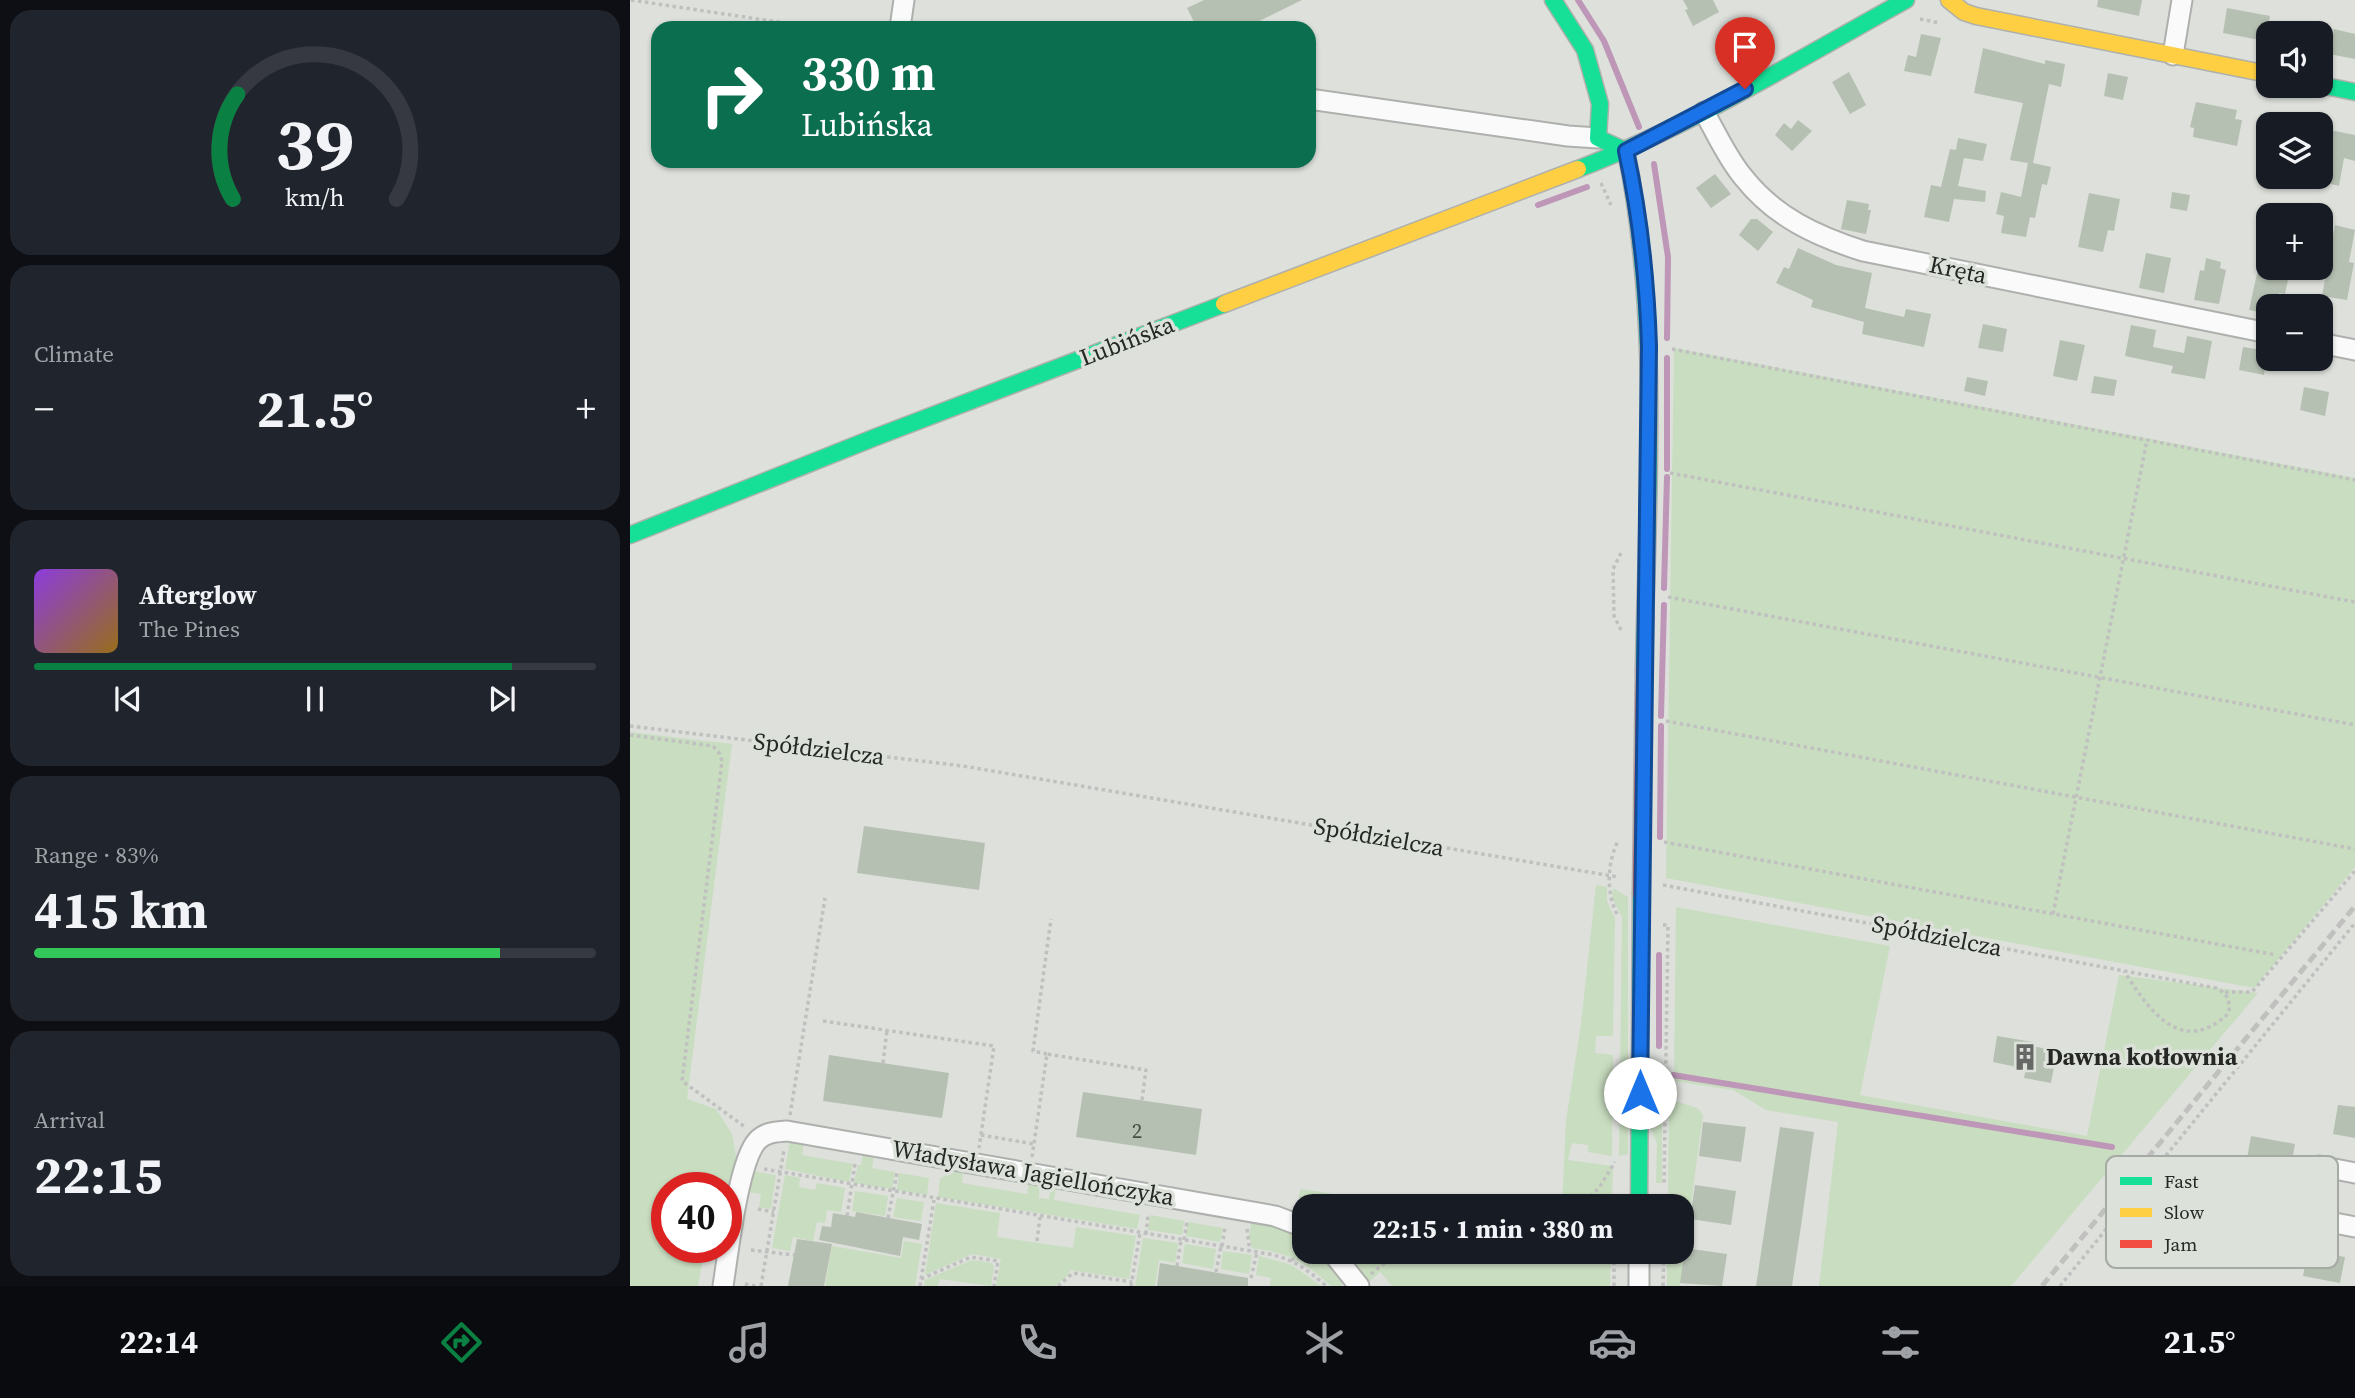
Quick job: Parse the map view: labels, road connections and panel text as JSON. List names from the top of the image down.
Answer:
{
  "streets": {
    "main road": ["Lubińska"],
    "street": ["Kręta", "Władysława Jagiellończyka"],
    "path": ["Spółdzielcza"]
  },
  "crossings": [
    ["Kręta", "Lubińska"]
  ],
  "places": {
    "building": ["Dawna kotłownia"]
  },
  "house_numbers": ["2"],
  "legend": ["Fast", "Slow", "Jam"],
  "page": {
    "map_buttons": ["+", "−"],
    "turn": ["330 m", "Lubińska"],
    "tile": [
      "Climate",
      ["Range · 83%", "415 km"],
      ["Arrival", "22:15"]
    ],
    "heat": ["−", "21.5°", "+"],
    "song": ["Afterglow", "The Pines"],
    "limit": "40",
    "trip": "22:15 · 1 min · 380 m",
    "tabs": ["22:14", "21.5°"],
    "gauge": ["39", "km/h"]
  }
}
